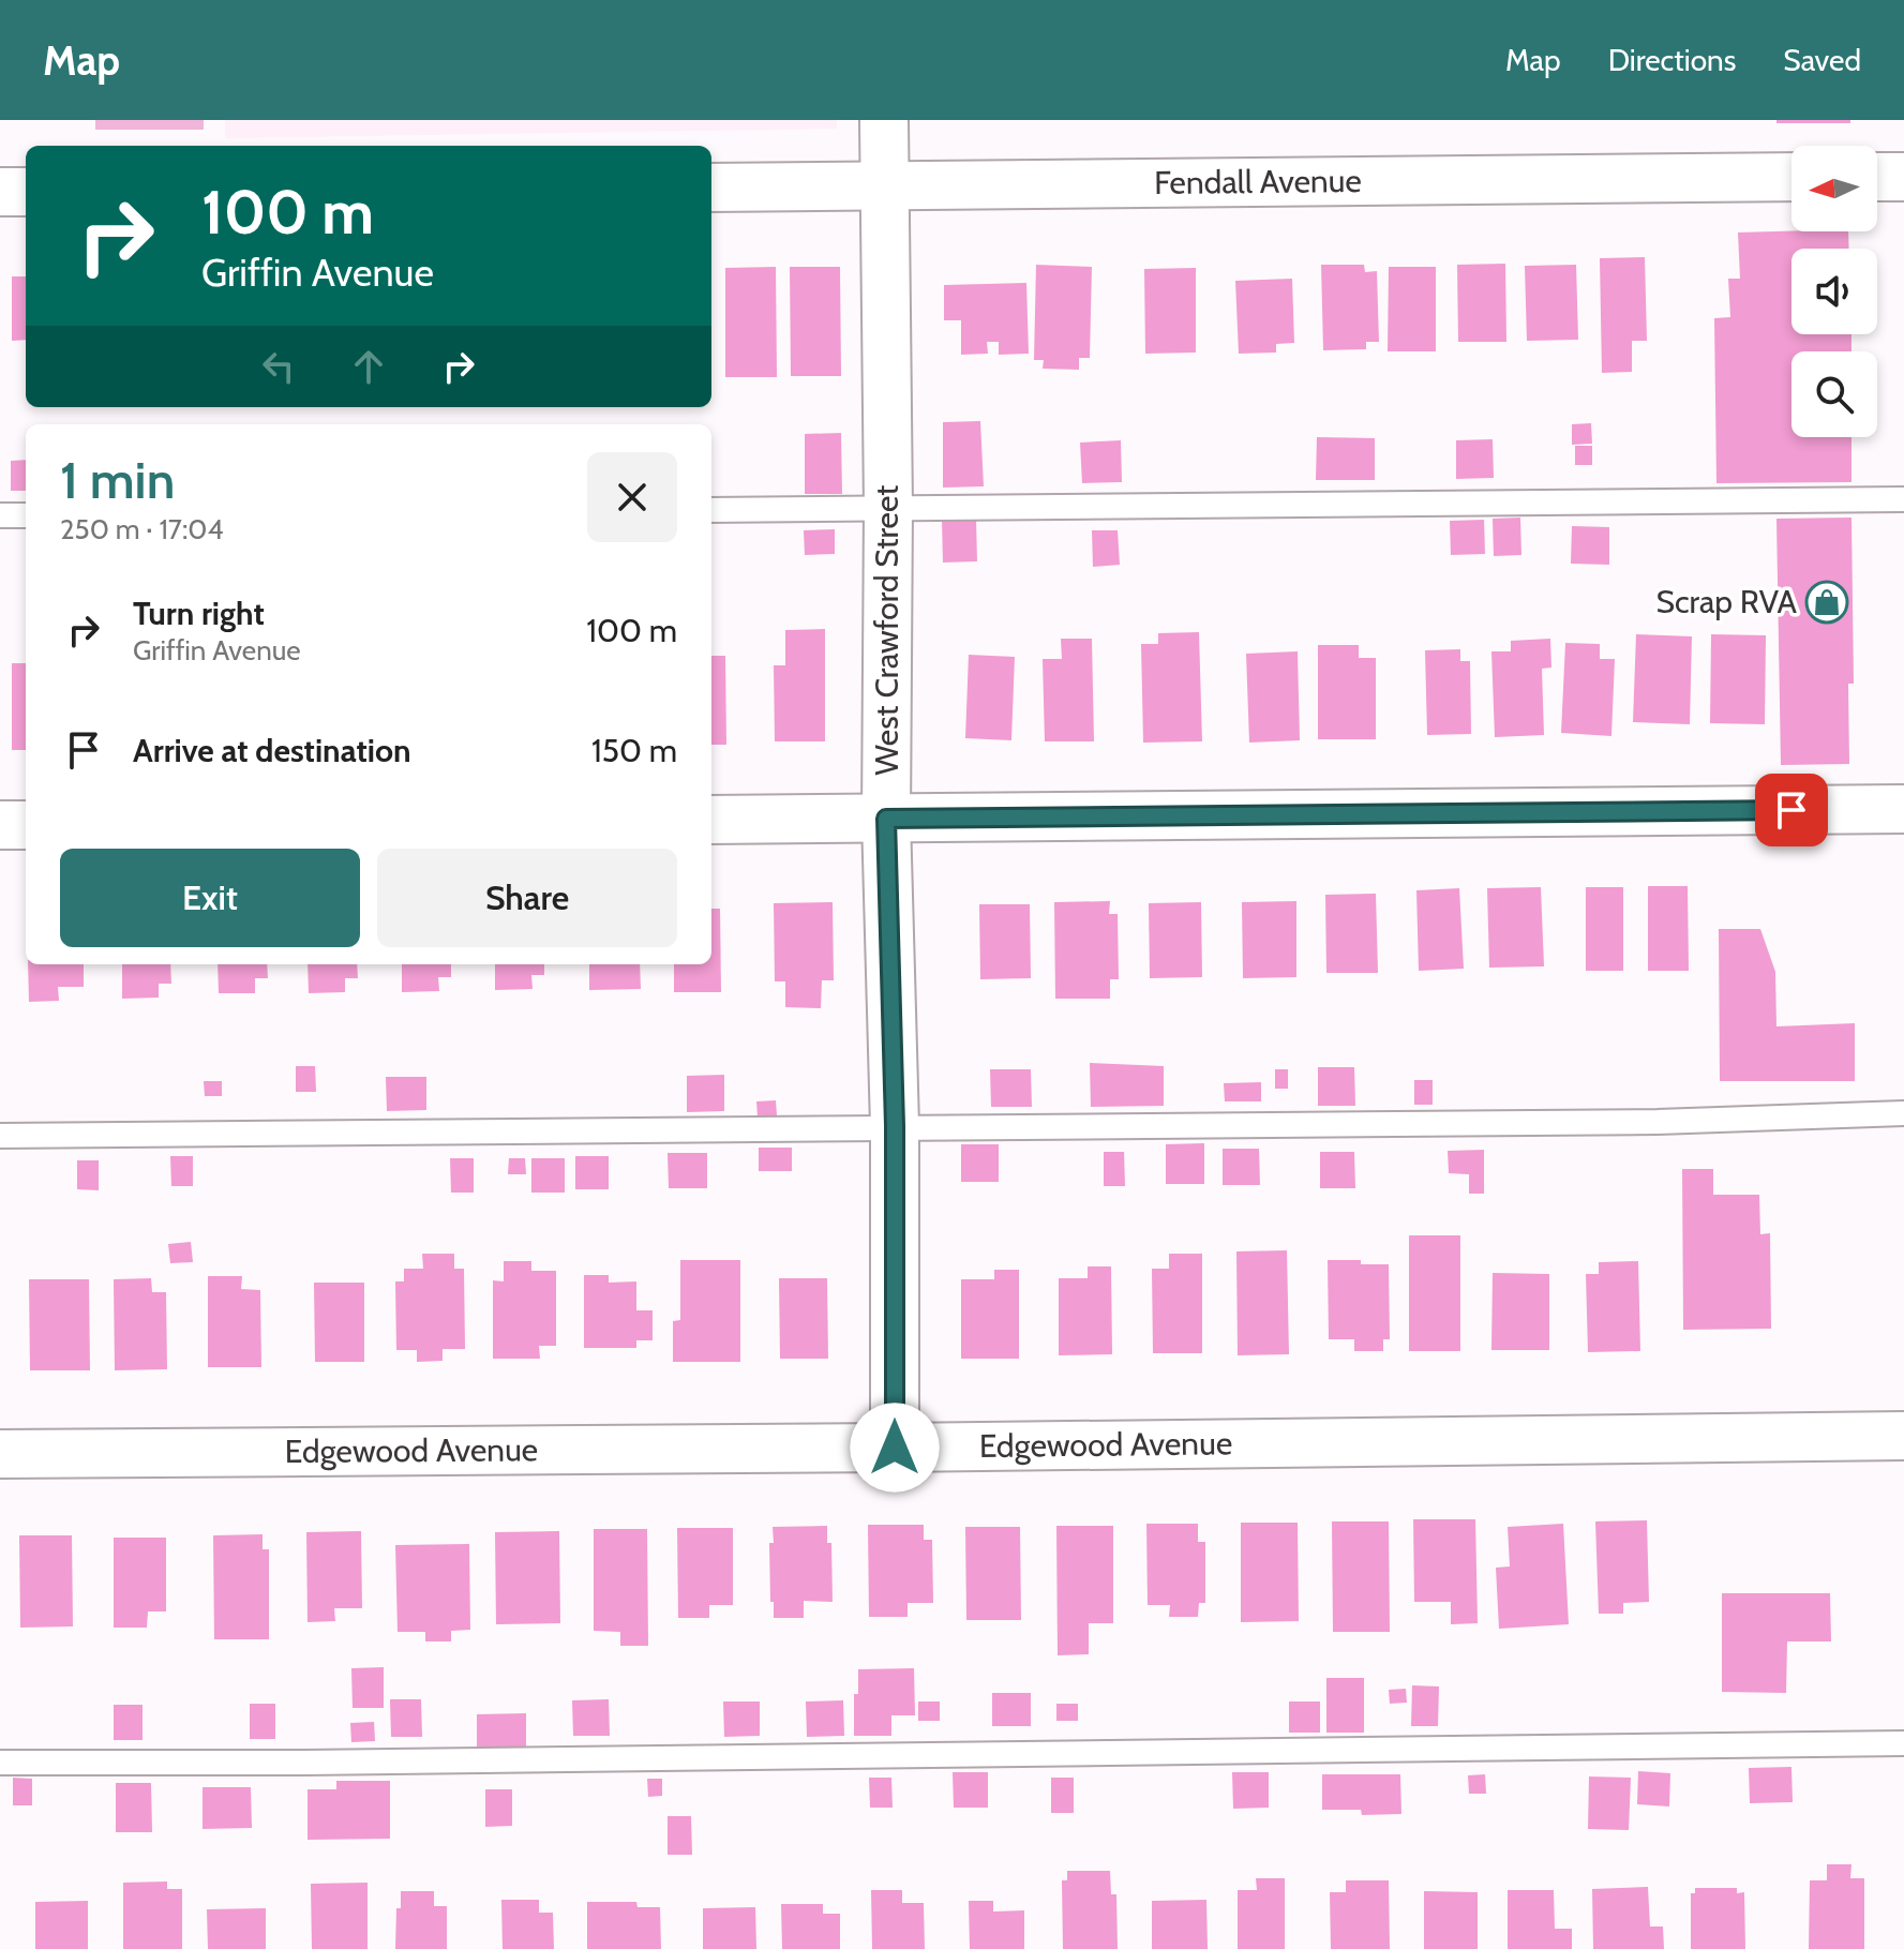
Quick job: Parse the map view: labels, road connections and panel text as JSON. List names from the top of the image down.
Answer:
{
  "streets": {
    "street": ["Fendall Avenue", "West Crawford Street", "Edgewood Avenue"]
  },
  "crossings": [
    ["Fendall Avenue", "West Crawford Street"],
    ["West Crawford Street", "Edgewood Avenue"]
  ],
  "places": {
    "shop": ["Scrap RVA"]
  },
  "north": "left",
  "page": {
    "header": "Map",
    "nav": ["Map", "Directions", "Saved"],
    "turn": ["100 m", "Griffin Avenue"],
    "heading": ["1 min", "250 m · 17:04"],
    "list": [
      {
        "name": "Turn right",
        "note": "Griffin Avenue",
        "value": "100 m"
      },
      {
        "name": "Arrive at destination",
        "value": "150 m"
      }
    ],
    "buttons": ["Exit", "Share"]
  }
}
